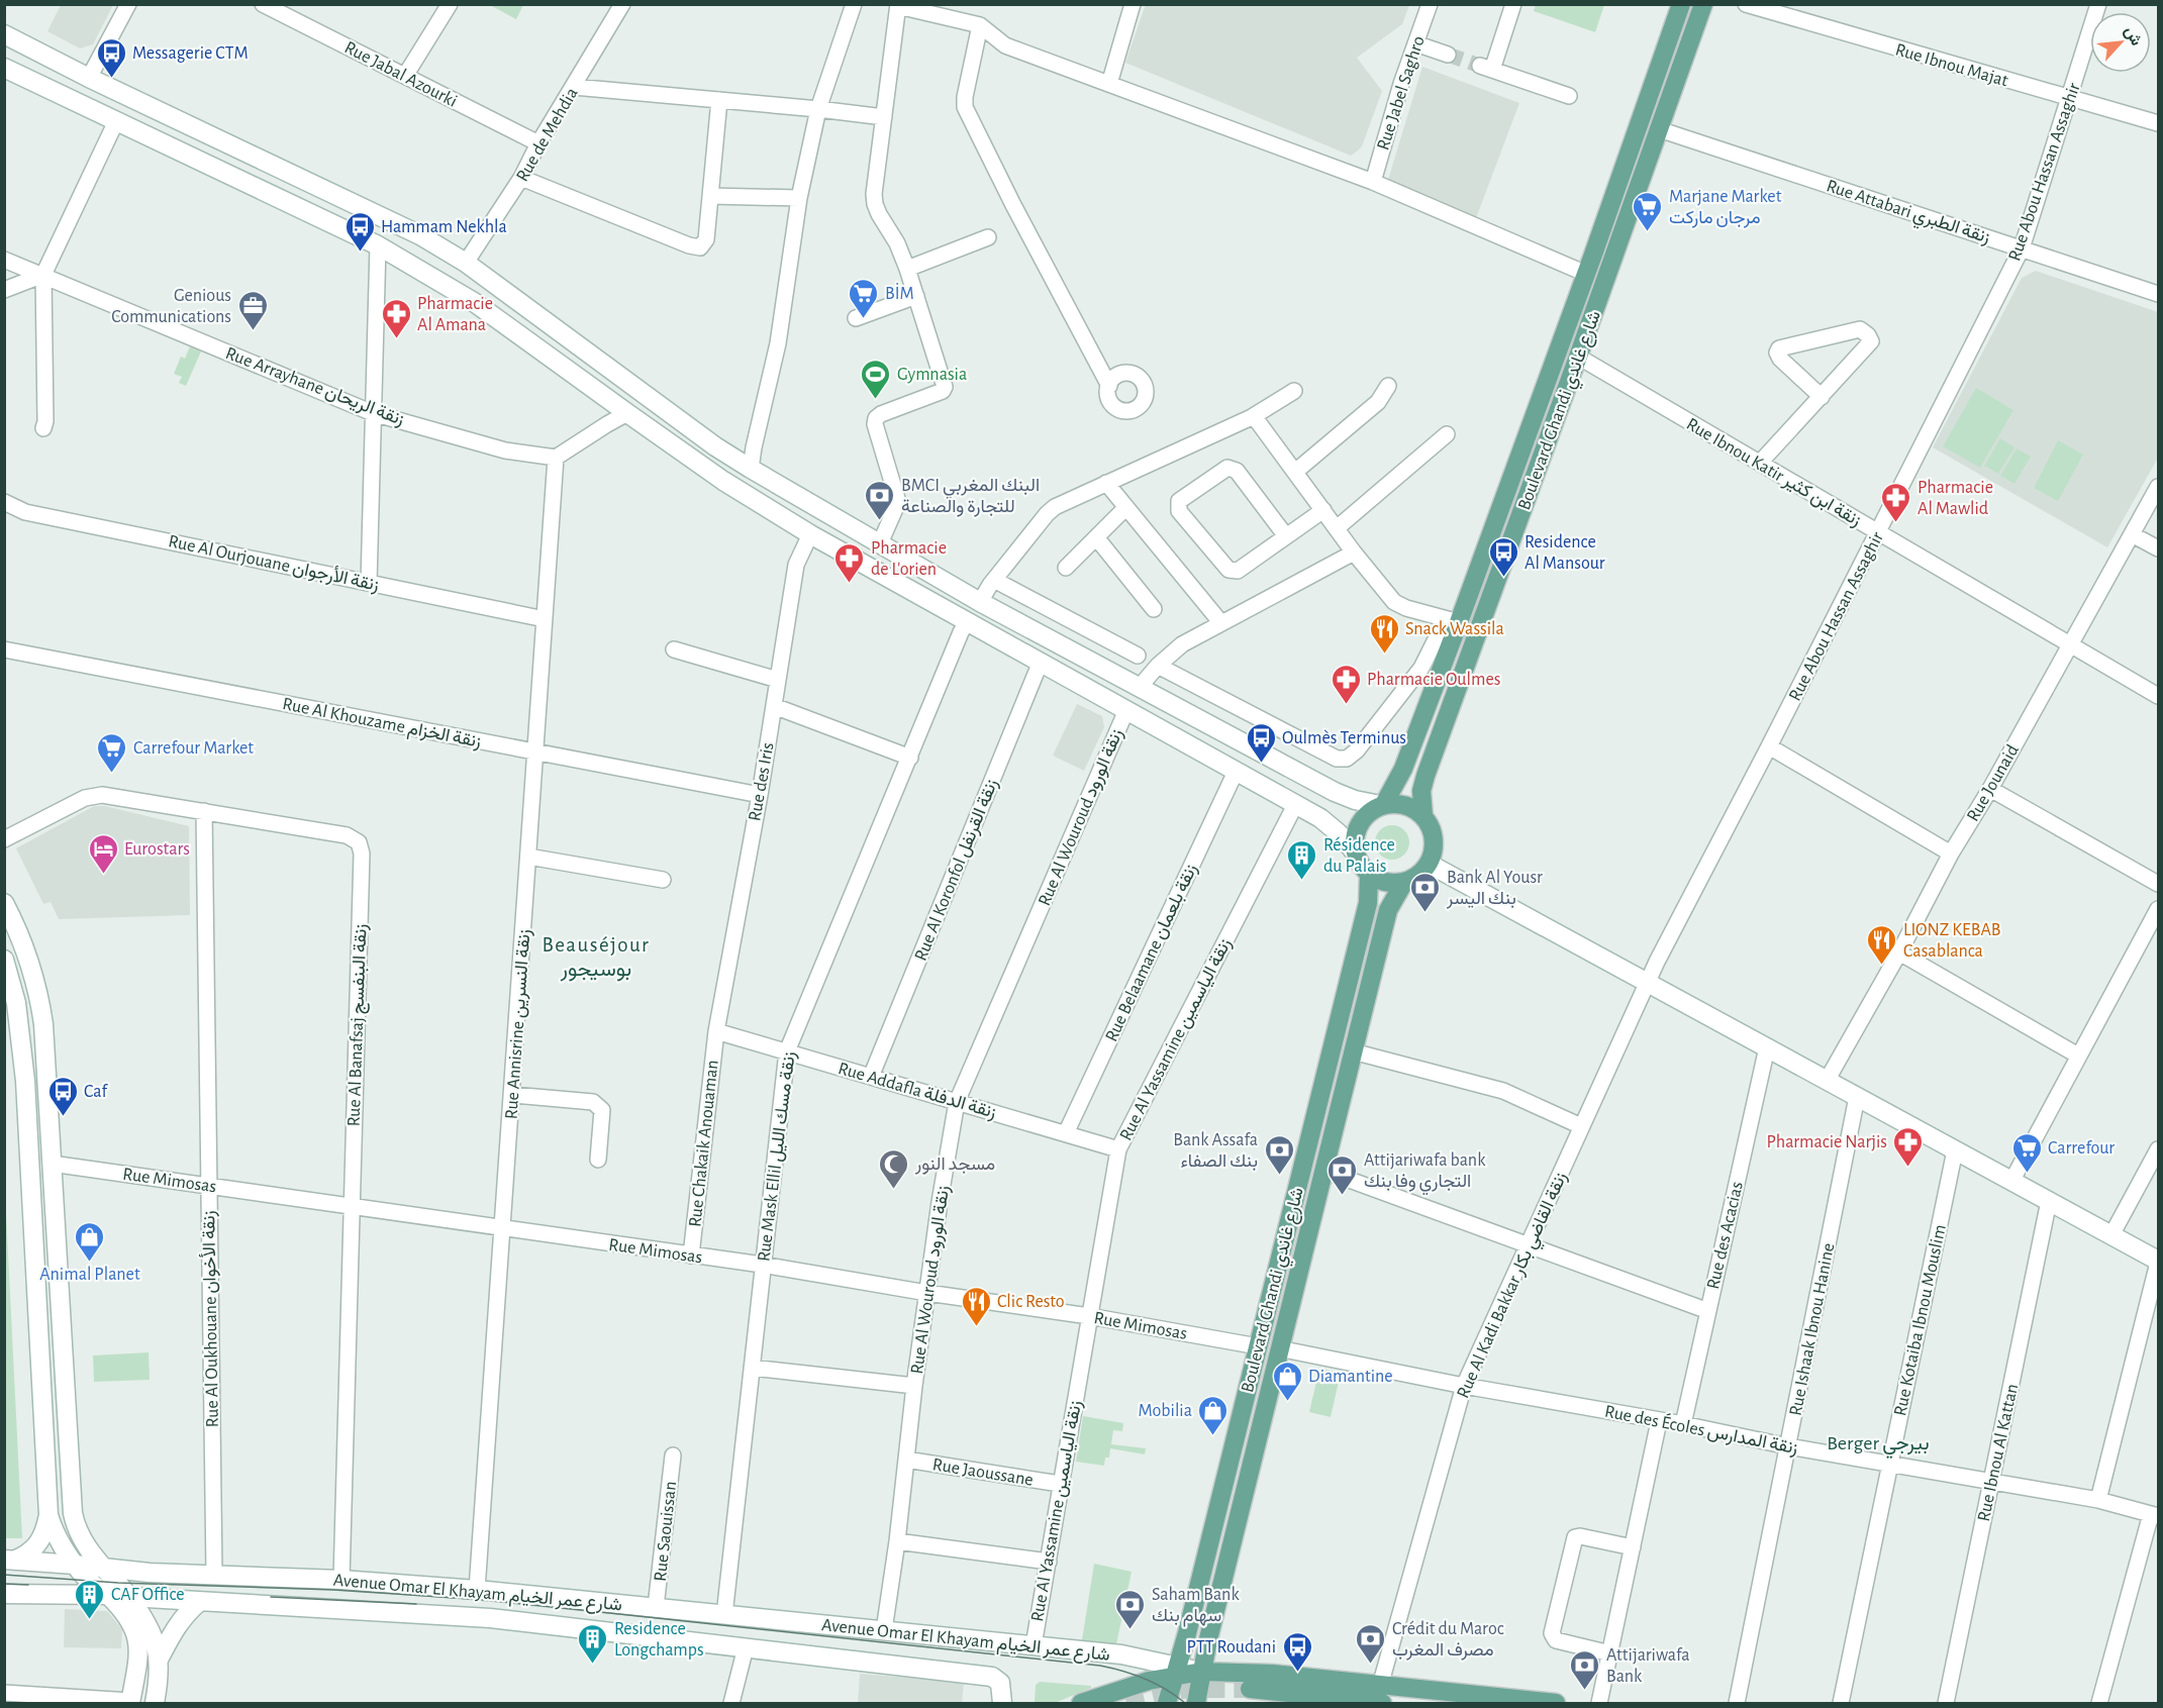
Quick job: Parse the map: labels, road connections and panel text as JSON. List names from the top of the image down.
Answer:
{
  "streets": {
    "main road": ["Boulevard Ghandi شارع غاندي", "Avenue Omar El Khayam شارع عمر الخيام"],
    "street": [
      "Rue Ibnou Majat",
      "Rue Jabal Azourki",
      "Rue Jabel Saghro",
      "Rue de Mehdia",
      "Rue Abou Hassan Assaghir",
      "Rue Attabari زنقة الطبري",
      "Rue Arrayhane زنقة الريحان",
      "Rue Ibnou Katir زنقة ابن كثير",
      "Rue Al Ourjouane زنقة الأرجوان",
      "Rue Al Khouzame زنقة الخزام",
      "Rue des Iris",
      "Rue Jounaid",
      "Rue Al Wouroud زنقة الورود",
      "Rue Al Koronfol زنقة القرنفل",
      "Rue Belaamane زنقة بلعمان",
      "Rue Annisrine زنقة النسرين",
      "Rue Al Banafsaj زنقة البنفسج",
      "Rue Al Yassamine زنقة الياسمين",
      "Rue Addafla زنقة الدفلة",
      "Rue Chakaik Anouaman",
      "Rue Mask Ellil زنقة مسك الليل",
      "Rue Mimosas",
      "Rue des Acacias",
      "Rue Al Kadi Bakkar زنقة القاضي بكار",
      "Rue Al Oukhouane زنقة الأخوان",
      "Rue Kotaiba Ibnou Mouslim",
      "Rue Ishaak Ibnou Hanine",
      "Rue des Écoles زنقة المدارس",
      "Rue Ibnou Al Kattan",
      "Rue Jaoussane",
      "Rue Saouissan"
    ]
  },
  "crossings": [
    ["Rue Ibnou Majat", "Rue Abou Hassan Assaghir"],
    ["Rue Jabal Azourki", "Rue de Mehdia"],
    ["Rue Abou Hassan Assaghir", "Rue Attabari زنقة الطبري"],
    ["Rue Abou Hassan Assaghir", "Rue Ibnou Katir زنقة ابن كثير"],
    ["Rue Abou Hassan Assaghir", "Rue Al Kadi Bakkar زنقة القاضي بكار"],
    ["Rue Attabari زنقة الطبري", "Boulevard Ghandi شارع غاندي"],
    ["Rue Arrayhane زنقة الريحان", "Rue Annisrine زنقة النسرين"],
    ["Boulevard Ghandi شارع غاندي", "Rue Ibnou Katir زنقة ابن كثير"],
    ["Boulevard Ghandi شارع غاندي", "Rue Mimosas"],
    ["Boulevard Ghandi شارع غاندي", "Rue des Écoles زنقة المدارس"],
    ["Boulevard Ghandi شارع غاندي", "Avenue Omar El Khayam شارع عمر الخيام"],
    ["Rue Ibnou Katir زنقة ابن كثير", "Rue Jounaid"],
    ["Rue Al Ourjouane زنقة الأرجوان", "Rue Annisrine زنقة النسرين"],
    ["Rue Al Khouzame زنقة الخزام", "Rue des Iris"],
    ["Rue Al Khouzame زنقة الخزام", "Rue Annisrine زنقة النسرين"],
    ["Rue des Iris", "Rue Addafla زنقة الدفلة"],
    ["Rue des Iris", "Rue Chakaik Anouaman"],
    ["Rue Al Wouroud زنقة الورود", "Rue Addafla زنقة الدفلة"],
    ["Rue Al Wouroud زنقة الورود", "Rue Mimosas"],
    ["Rue Al Wouroud زنقة الورود", "Rue Jaoussane"],
    ["Rue Al Wouroud زنقة الورود", "Avenue Omar El Khayam شارع عمر الخيام"],
    ["Rue Al Koronfol زنقة القرنفل", "Rue Addafla زنقة الدفلة"],
    ["Rue Belaamane زنقة بلعمان", "Rue Addafla زنقة الدفلة"],
    ["Rue Annisrine زنقة النسرين", "Rue Mimosas"],
    ["Rue Annisrine زنقة النسرين", "Avenue Omar El Khayam شارع عمر الخيام"],
    ["Rue Al Banafsaj زنقة البنفسج", "Rue Mimosas"],
    ["Rue Al Banafsaj زنقة البنفسج", "Rue Al Oukhouane زنقة الأخوان"],
    ["Rue Al Banafsaj زنقة البنفسج", "Avenue Omar El Khayam شارع عمر الخيام"],
    ["Rue Al Yassamine زنقة الياسمين", "Rue Addafla زنقة الدفلة"],
    ["Rue Al Yassamine زنقة الياسمين", "Rue Mimosas"],
    ["Rue Al Yassamine زنقة الياسمين", "Rue Jaoussane"],
    ["Rue Al Yassamine زنقة الياسمين", "Avenue Omar El Khayam شارع عمر الخيام"],
    ["Rue Addafla زنقة الدفلة", "Rue Chakaik Anouaman"],
    ["Rue Addafla زنقة الدفلة", "Rue Mask Ellil زنقة مسك الليل"],
    ["Rue Chakaik Anouaman", "Rue Mimosas"],
    ["Rue Mask Ellil زنقة مسك الليل", "Rue Mimosas"],
    ["Rue Mask Ellil زنقة مسك الليل", "Avenue Omar El Khayam شارع عمر الخيام"],
    ["Rue Mimosas", "Rue Al Oukhouane زنقة الأخوان"],
    ["Rue des Acacias", "Rue des Écoles زنقة المدارس"],
    ["Rue Al Kadi Bakkar زنقة القاضي بكار", "Rue des Écoles زنقة المدارس"],
    ["Rue Al Oukhouane زنقة الأخوان", "Avenue Omar El Khayam شارع عمر الخيام"],
    ["Rue Kotaiba Ibnou Mouslim", "Rue des Écoles زنقة المدارس"],
    ["Rue Ishaak Ibnou Hanine", "Rue des Écoles زنقة المدارس"],
    ["Rue des Écoles زنقة المدارس", "Rue Ibnou Al Kattan"],
    ["Rue Saouissan", "Avenue Omar El Khayam شارع عمر الخيام"]
  ],
  "districts": ["Beauséjour بوسيجور", "Berger بيرجي"],
  "places": {
    "bus stop": [
      "Messagerie CTM",
      "Hammam Nekhla",
      "Residence Al Mansour",
      "Oulmès Terminus",
      "Caf",
      "PTT Roudani"
    ],
    "supermarket": [
      "Marjane Market مرجان ماركت",
      "BİM",
      "Carrefour Market",
      "Carrefour"
    ],
    "office": ["Genious Communications"],
    "pharmacy": [
      "Pharmacie Al Amana",
      "Pharmacie Al Mawlid",
      "Pharmacie de L'orien",
      "Pharmacie Oulmes",
      "Pharmacie Narjis"
    ],
    "sports": ["Gymnasia"],
    "bank": [
      "BMCI البنك المغربي للتجارة والصناعة",
      "Bank Al Yousr بنك اليسر",
      "Bank Assafa بنك الصفاء",
      "Attijariwafa bank التجاري وفا بنك",
      "Saham Bank سهام بنك",
      "Crédit du Maroc مصرف المغرب",
      "Attijariwafa Bank"
    ],
    "restaurant": ["Snack Wassila", "LIONZ KEBAB Casablanca", "Clic Resto"],
    "hotel": ["Eurostars"],
    "building": ["Résidence du Palais", "CAF Office", "Residence Longchamps"],
    "mosque": ["مسجد النور"],
    "shop": ["Animal Planet", "Diamantine", "Mobilia"]
  },
  "north": "top right"
}
